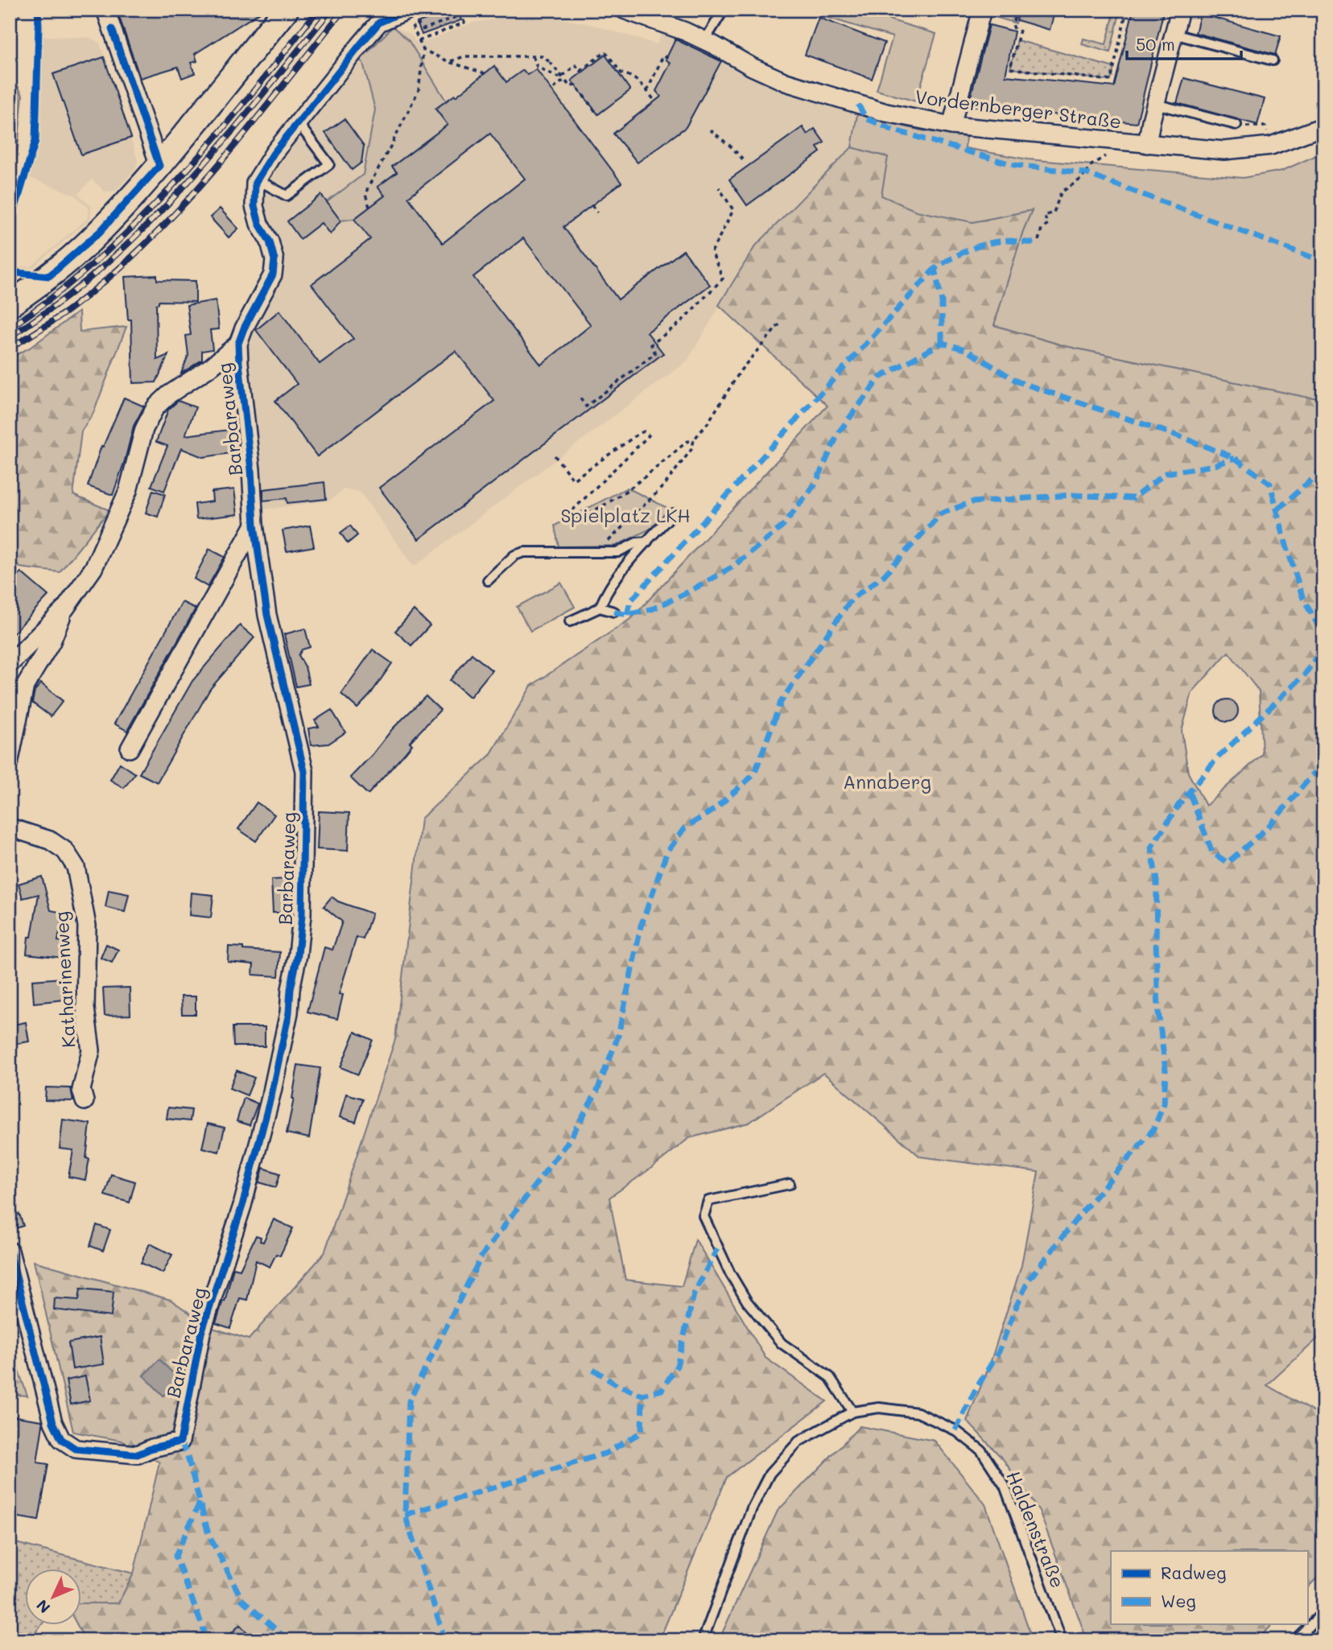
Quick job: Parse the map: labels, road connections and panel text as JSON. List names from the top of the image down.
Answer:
{
  "streets": {
    "street": ["Vordernberger Straße", "Barbaraweg", "Katharinenweg"],
    "lane": ["Haldenstraße"]
  },
  "parks": ["Spielplatz LKH", "Annaberg"],
  "legend": ["Radweg", "Weg"],
  "scale_bar": "50 m",
  "north": "bottom left"
}
